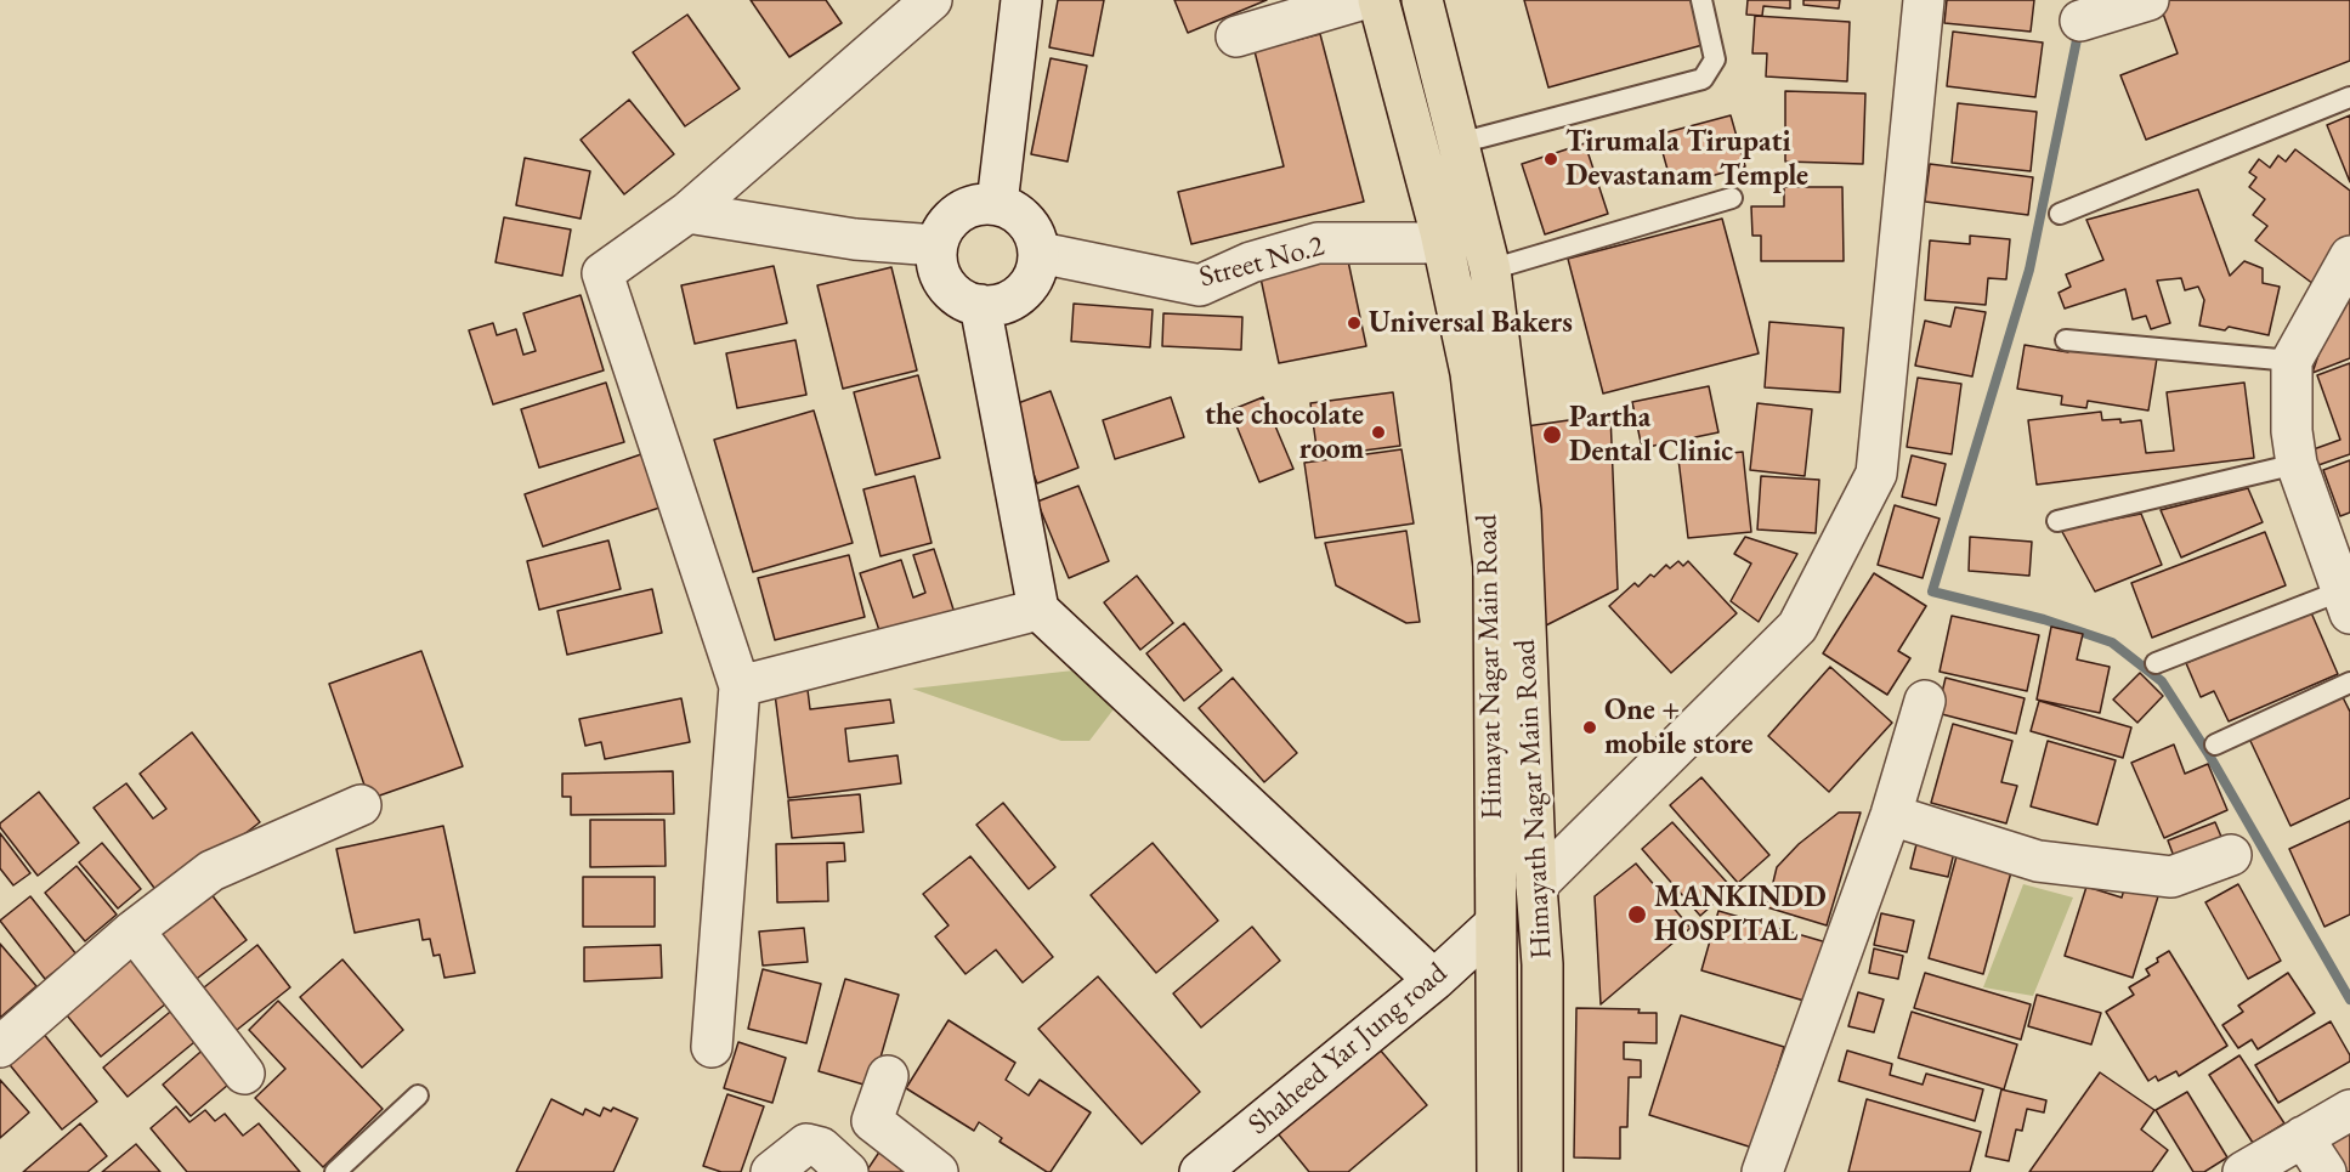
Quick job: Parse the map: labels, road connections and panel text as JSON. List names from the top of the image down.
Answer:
{
  "streets": {
    "main road": ["Himayat Nagar Main Road", "Himayath Nagar Main Road"],
    "street": ["Street No.2", "Shaheed Yar Jung road"]
  },
  "crossings": [
    ["Street No.2", "Himayat Nagar Main Road"],
    ["Himayat Nagar Main Road", "Shaheed Yar Jung road"]
  ],
  "places": [
    "Tirumala Tirupati Devastanam Temple",
    "Universal Bakers",
    "the chocolate room",
    "Partha Dental Clinic",
    "One + mobile store",
    "MANKINDD HOSPITAL"
  ]
}
